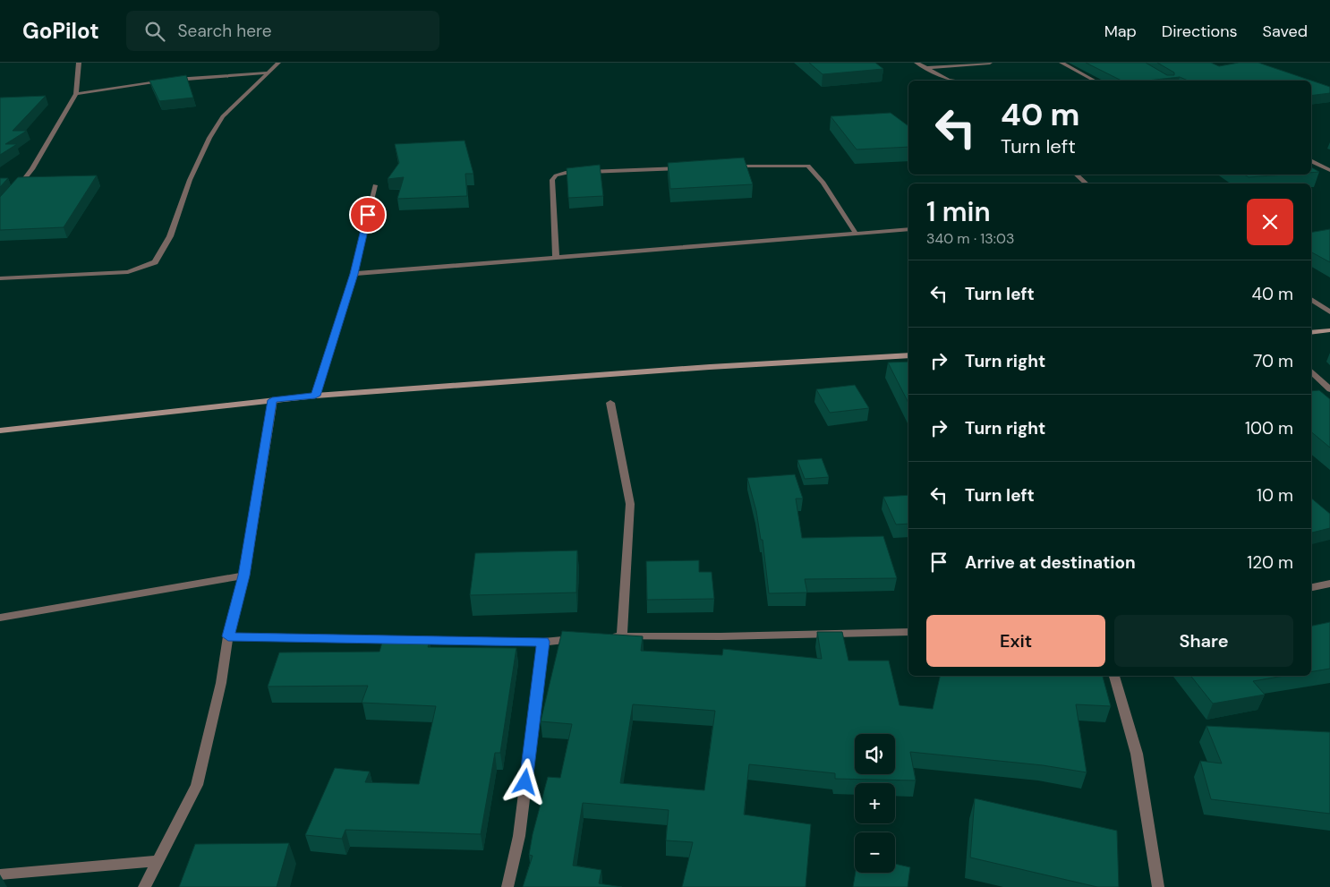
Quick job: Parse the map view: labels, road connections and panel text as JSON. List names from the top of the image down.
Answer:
{
  "page": {
    "header": "GoPilot",
    "search": "Search here",
    "nav": ["Map", "Directions", "Saved"],
    "turn": ["40 m", "Turn left"],
    "heading": ["1 min", "340 m · 13:03"],
    "list": [
      {
        "name": "Turn left",
        "value": "40 m"
      },
      {
        "name": "Turn right",
        "value": "70 m"
      },
      {
        "name": "Turn right",
        "value": "100 m"
      },
      {
        "name": "Turn left",
        "value": "10 m"
      },
      {
        "name": "Arrive at destination",
        "value": "120 m"
      }
    ],
    "buttons": ["Exit", "Share"],
    "map_buttons": ["+", "−"]
  }
}
